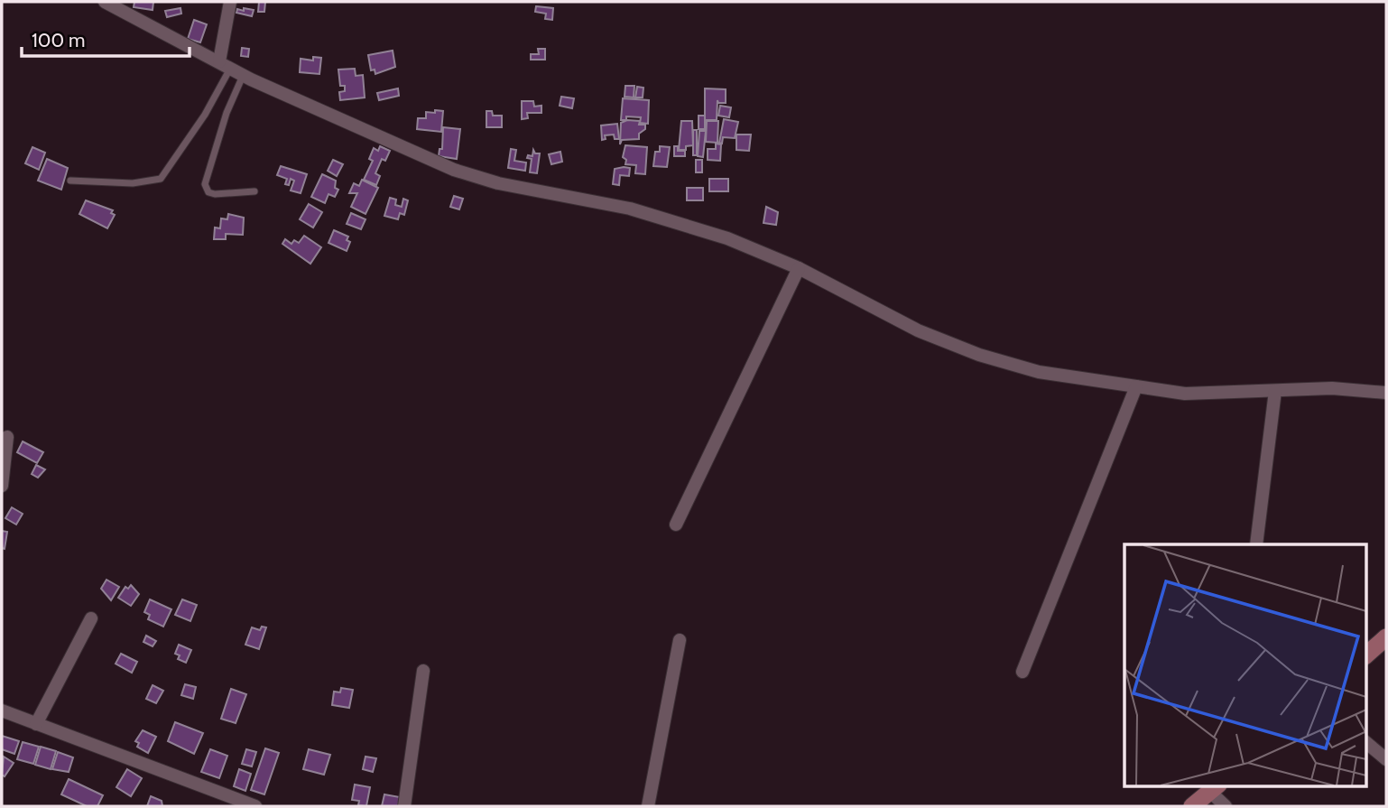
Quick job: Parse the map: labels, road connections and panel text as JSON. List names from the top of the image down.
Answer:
{
  "scale_bar": "100 m"
}
